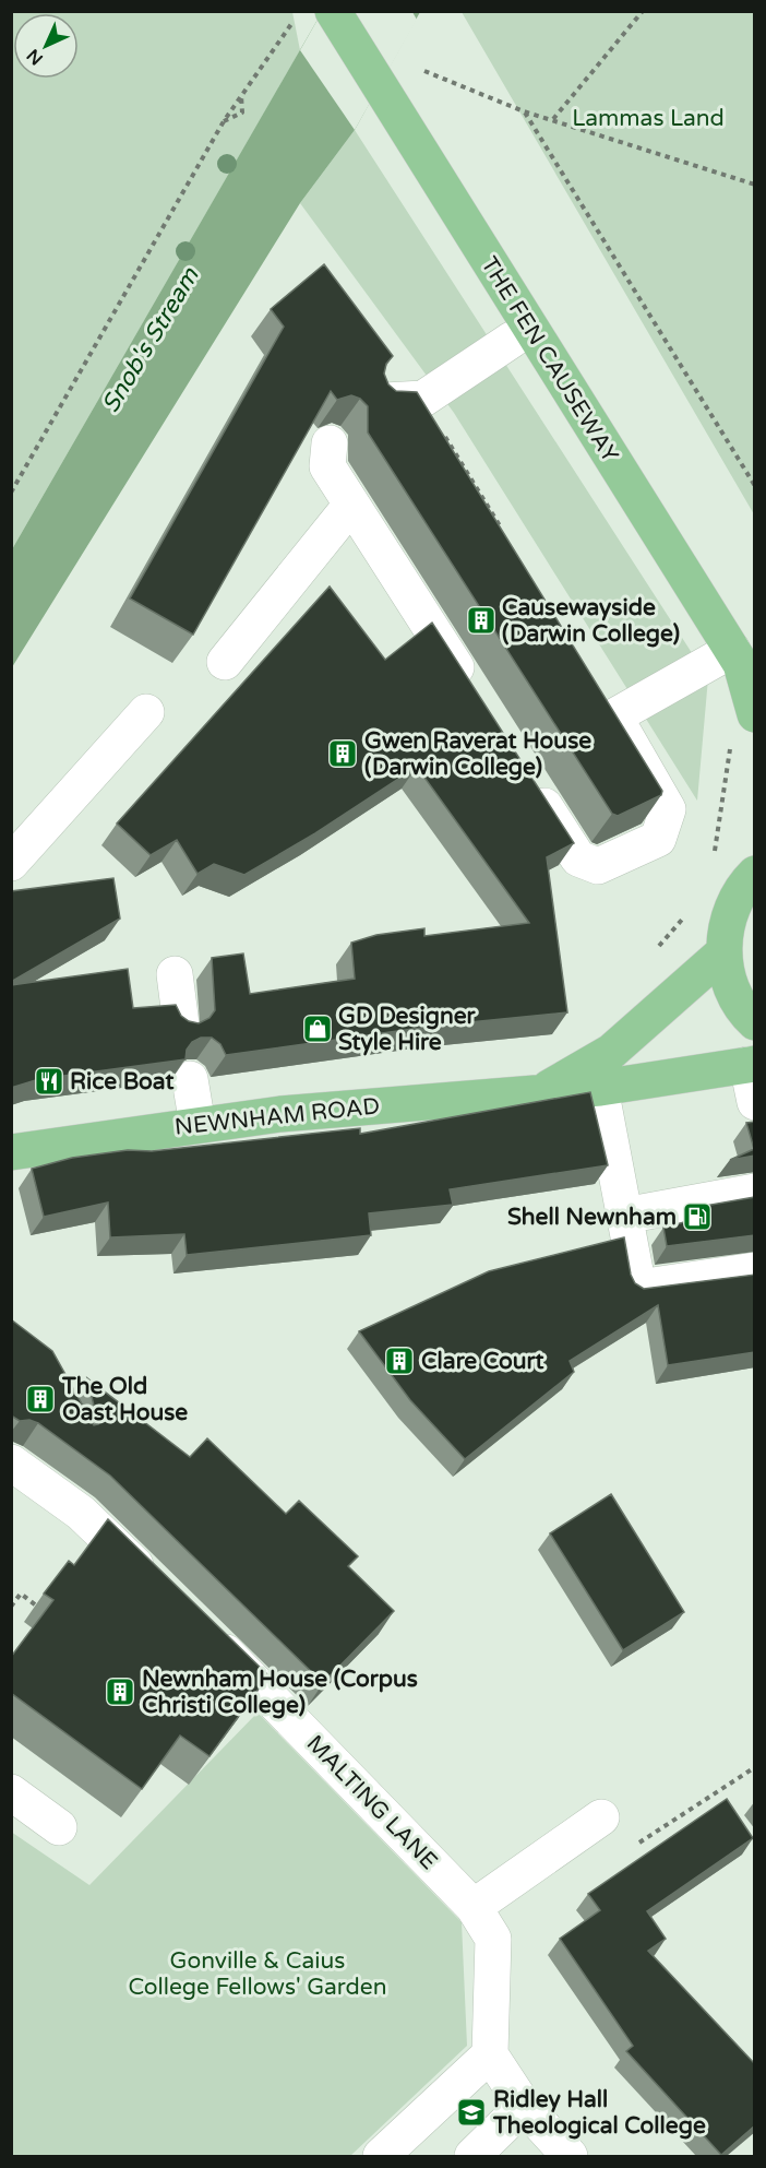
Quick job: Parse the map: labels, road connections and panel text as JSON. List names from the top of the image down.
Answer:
{
  "streets": {
    "main road": ["THE FEN CAUSEWAY", "NEWNHAM ROAD"],
    "street": ["MALTING LANE"]
  },
  "water": ["Snob's Stream"],
  "parks": ["Lammas Land", "Gonville & Caius College Fellows' Garden"],
  "places": {
    "building": [
      "Causewayside (Darwin College)",
      "Gwen Raverat House (Darwin College)",
      "Clare Court",
      "The Old Oast House",
      "Newnham House (Corpus Christi College)"
    ],
    "shop": ["GD Designer Style Hire"],
    "restaurant": ["Rice Boat"],
    "fuel station": ["Shell Newnham"],
    "school or university": ["Ridley Hall Theological College"]
  },
  "north": "bottom left"
}
